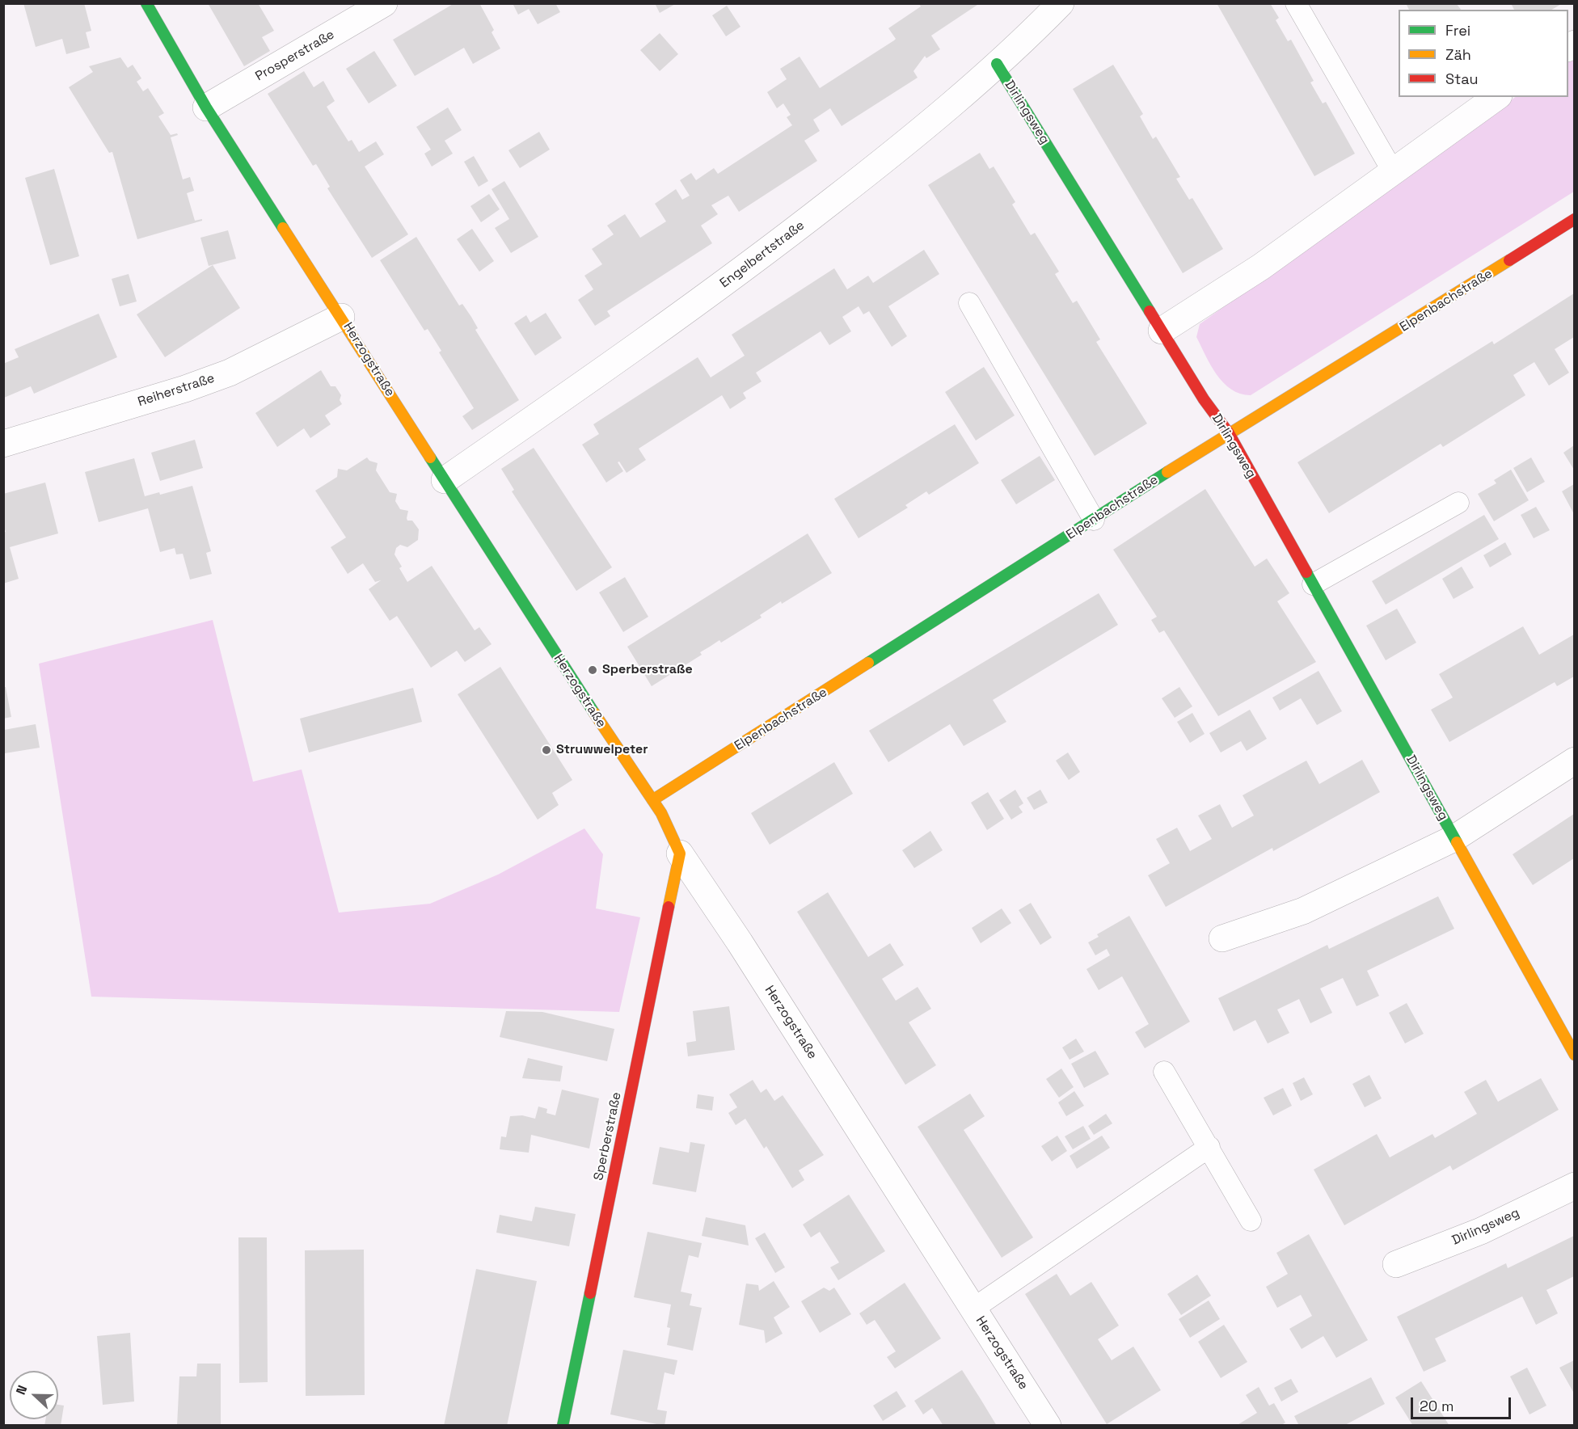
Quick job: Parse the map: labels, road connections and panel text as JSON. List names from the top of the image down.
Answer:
{
  "streets": {
    "street": [
      "Prosperstraße",
      "Dirlingsweg",
      "Engelbertstraße",
      "Elpenbachstraße",
      "Herzogstraße",
      "Reiherstraße",
      "Sperberstraße"
    ]
  },
  "crossings": [
    ["Prosperstraße", "Herzogstraße"],
    ["Dirlingsweg", "Engelbertstraße"],
    ["Dirlingsweg", "Elpenbachstraße"],
    ["Engelbertstraße", "Herzogstraße"],
    ["Elpenbachstraße", "Herzogstraße"],
    ["Herzogstraße", "Reiherstraße"],
    ["Herzogstraße", "Sperberstraße"]
  ],
  "places": ["Sperberstraße", "Struwwelpeter"],
  "legend": ["Frei", "Zäh", "Stau"],
  "scale_bar": "20 m",
  "north": "left"
}
